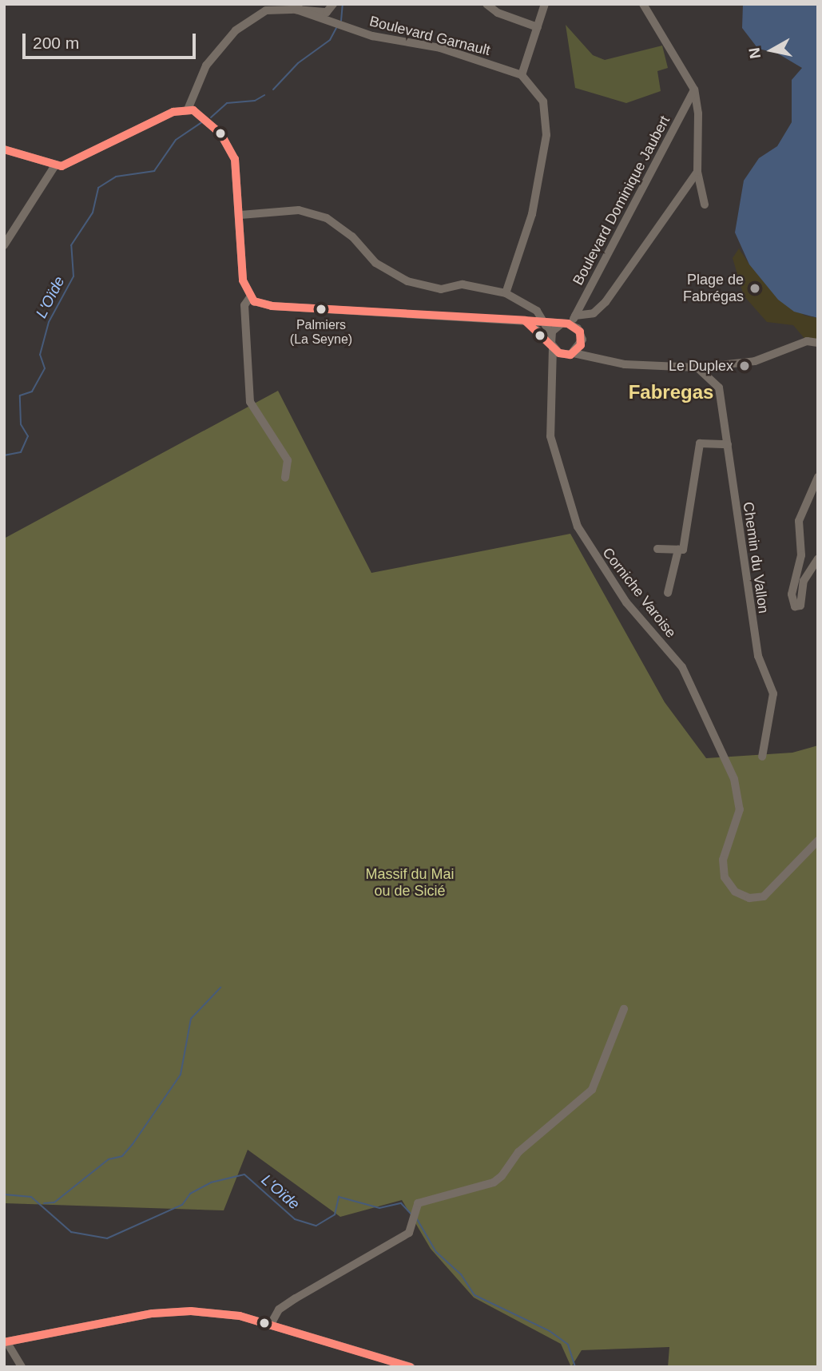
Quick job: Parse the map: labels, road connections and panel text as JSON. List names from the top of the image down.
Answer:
{
  "streets": {
    "street": [
      "Boulevard Garnault",
      "Boulevard Dominique Jaubert",
      "Chemin du Vallon",
      "Corniche Varoise"
    ]
  },
  "districts": ["Fabregas"],
  "water": ["L'Oïde"],
  "parks": ["Massif du Mai ou de Sicié"],
  "places": ["Plage de Fabrégas", "Palmiers (La Seyne)", "Le Duplex"],
  "scale_bar": "200 m",
  "north": "left"
}
